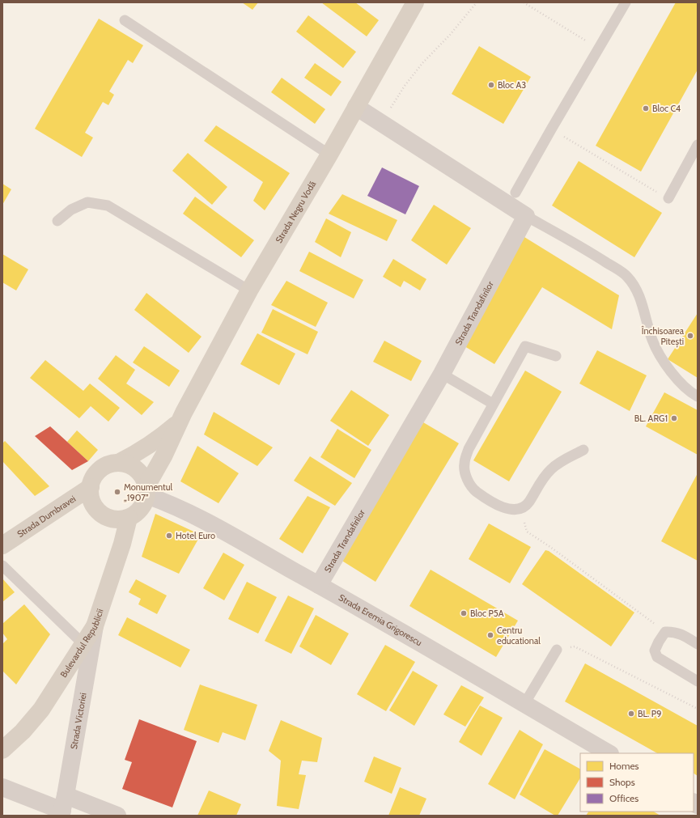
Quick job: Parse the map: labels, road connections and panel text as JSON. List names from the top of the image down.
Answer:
{
  "streets": {
    "main road": ["Strada Negru Vodă", "Strada Dumbravei", "Bulevardul Republicii"],
    "street": ["Strada Trandafirilor", "Strada Eremia Grigorescu", "Strada Victoriei"]
  },
  "crossings": [
    ["Strada Negru Vodă", "Strada Dumbravei"],
    ["Strada Negru Vodă", "Strada Eremia Grigorescu"],
    ["Strada Negru Vodă", "Bulevardul Republicii"],
    ["Strada Trandafirilor", "Strada Eremia Grigorescu"],
    ["Strada Dumbravei", "Strada Eremia Grigorescu"],
    ["Strada Dumbravei", "Bulevardul Republicii"],
    ["Strada Eremia Grigorescu", "Bulevardul Republicii"],
    ["Bulevardul Republicii", "Strada Victoriei"]
  ],
  "places": [
    "Bloc A3",
    "Bloc C4",
    "Închisoarea Pitești",
    "BL. ARG1",
    "Monumentul „1907”",
    "Hotel Euro",
    "Bloc P5A",
    "Centru educational",
    "BL. P9"
  ],
  "legend": ["Homes", "Shops", "Offices"]
}
